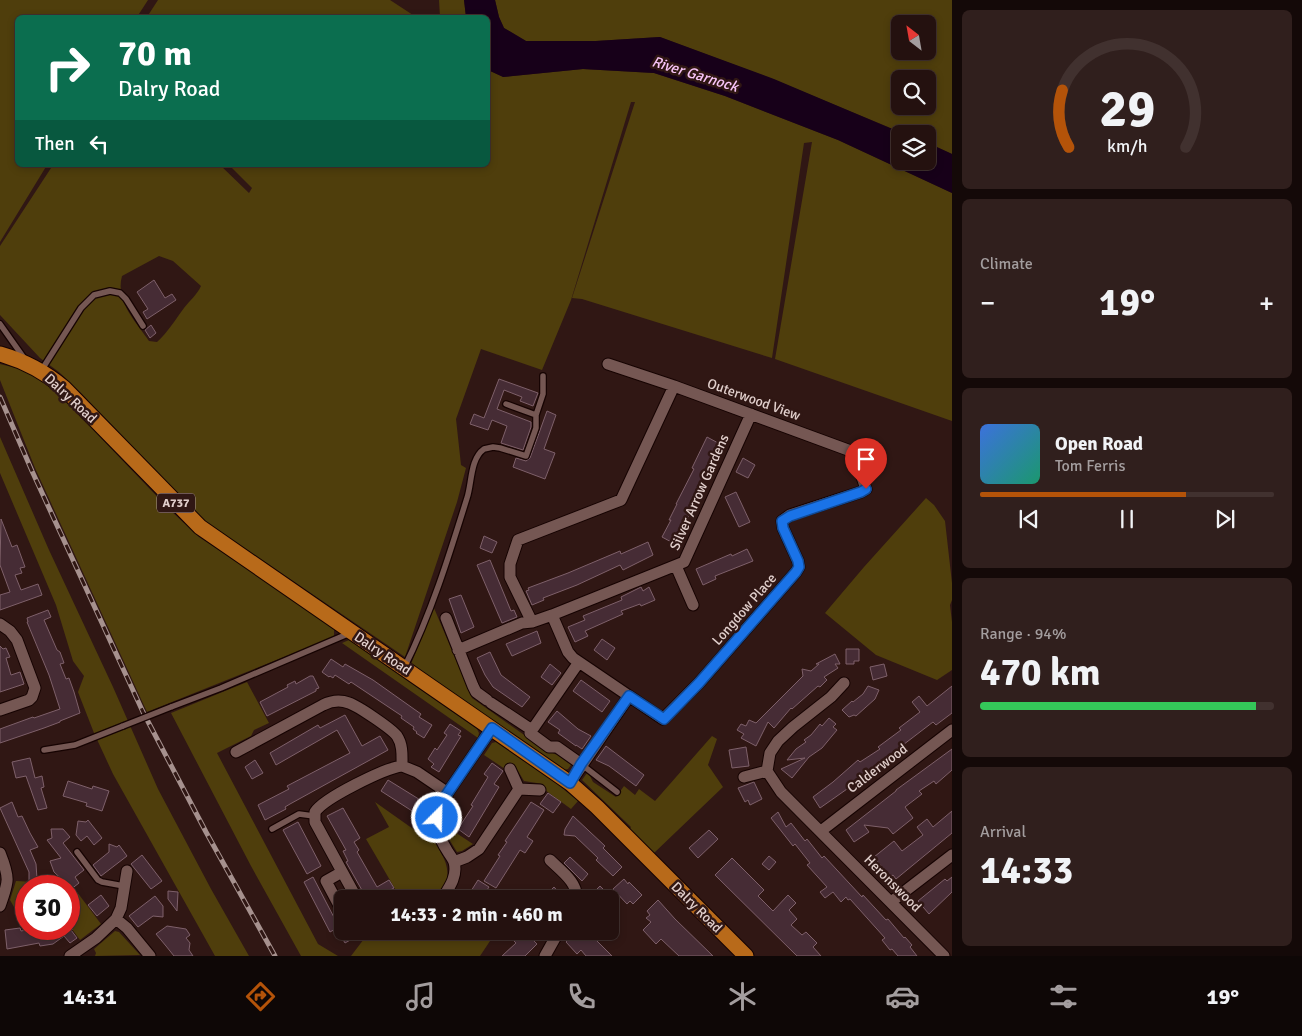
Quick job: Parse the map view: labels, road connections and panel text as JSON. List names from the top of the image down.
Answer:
{
  "streets": {
    "highway": ["Dalry Road", "A737"],
    "street": [
      "Outerwood View",
      "Silver Arrow Gardens",
      "Longdow Place",
      "Calderwood",
      "Heronswood"
    ]
  },
  "crossings": [
    ["Dalry Road", "A737"],
    ["Outerwood View", "Silver Arrow Gardens"],
    ["Outerwood View", "Longdow Place"],
    ["Calderwood", "Heronswood"]
  ],
  "water": ["River Garnock"],
  "north": "top left",
  "page": {
    "turn": ["70 m", "Dalry Road"],
    "then": "Then",
    "tile": [
      "Climate",
      ["Range · 94%", "470 km"],
      ["Arrival", "14:33"]
    ],
    "heat": ["−", "19°", "+"],
    "song": ["Open Road", "Tom Ferris"],
    "limit": "30",
    "trip": "14:33 · 2 min · 460 m",
    "tabs": ["14:31", "19°"],
    "gauge": ["29", "km/h"]
  }
}
